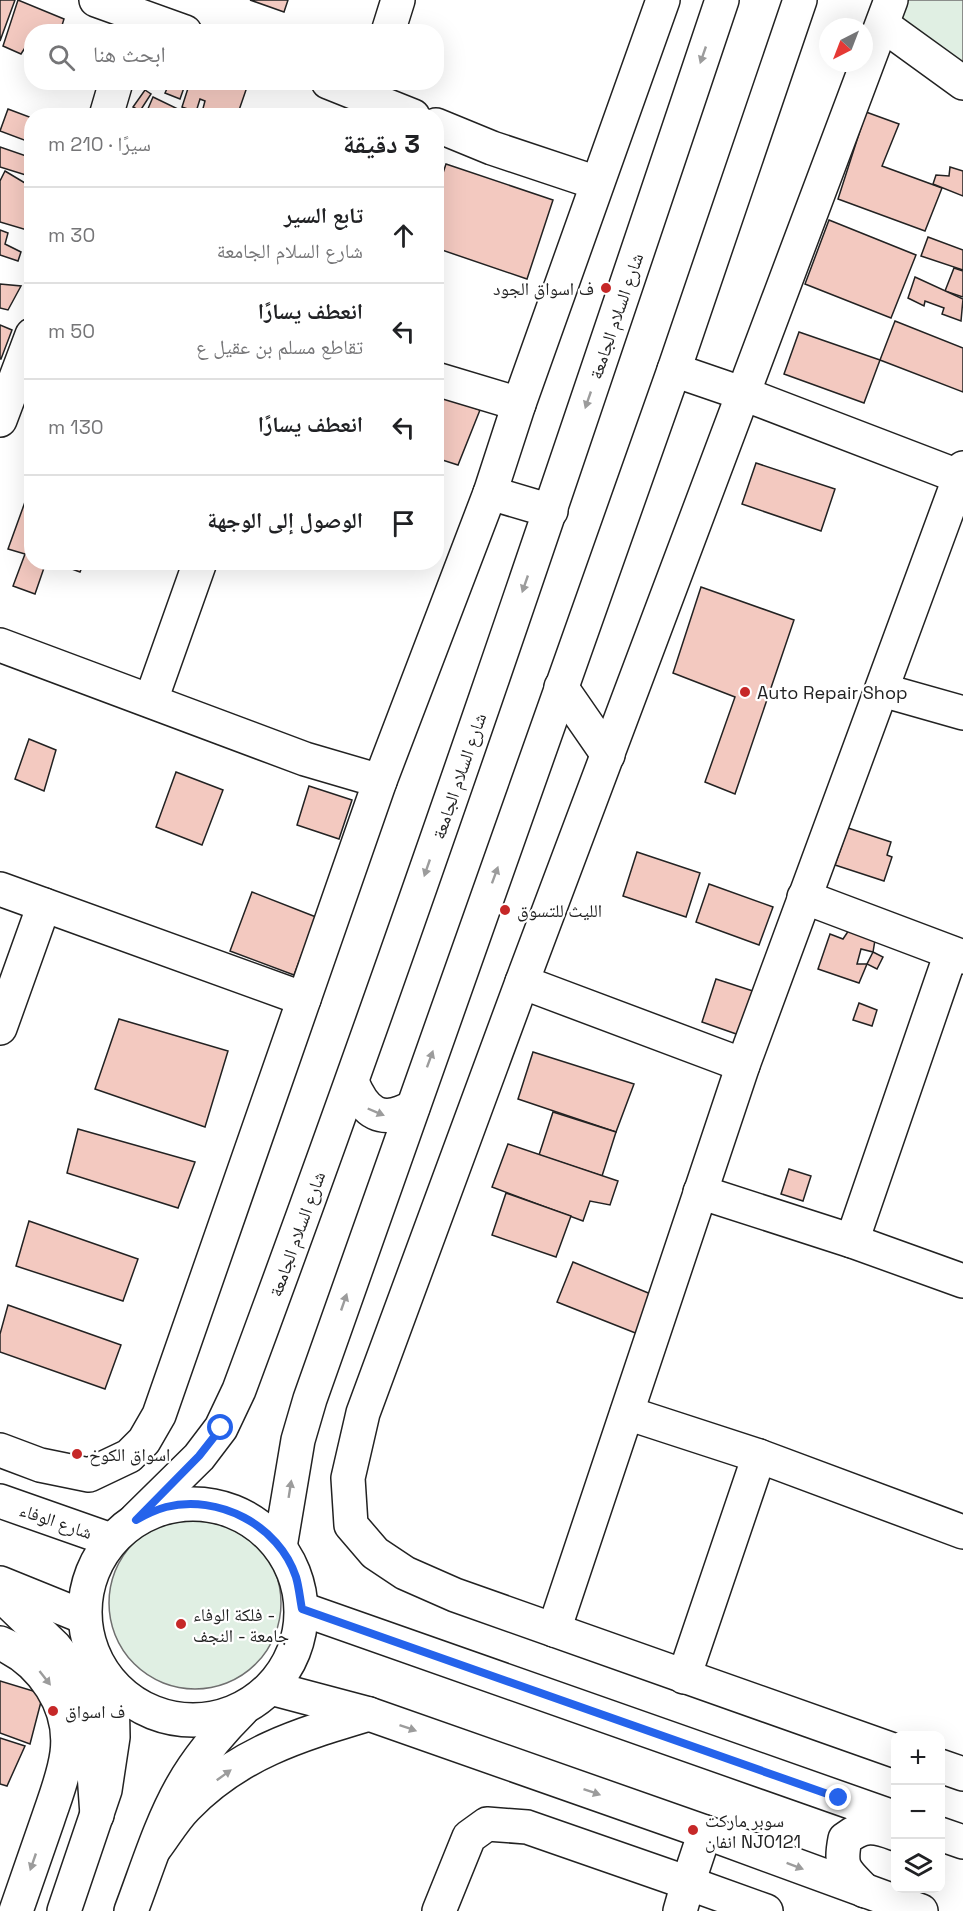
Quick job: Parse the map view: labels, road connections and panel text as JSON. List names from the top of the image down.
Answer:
{
  "streets": {
    "street": ["شارع السلام الجامعة", "شارع الوفاء"]
  },
  "crossings": [
    ["شارع السلام الجامعة", "شارع الوفاء"]
  ],
  "places": [
    "ف اسواق الجود",
    "Auto Repair Shop",
    "الليث للتسوق",
    "اسواق الكوخ",
    "فلكة الوفاء - جامعة - النجف",
    "ف اسواق",
    "سوبر ماركت انفان NJ0121"
  ],
  "north": "bottom left",
  "page": {
    "search": "ابحث هنا",
    "heading": ["3 دقيقة", "سيرًا · 210 m"],
    "list": [
      ["تابع السير", "شارع السلام الجامعة", "30 m"],
      ["انعطف يسارًا", "تقاطع مسلم بن عقيل ع", "50 m"],
      ["انعطف يسارًا", "130 m"],
      "الوصول إلى الوجهة"
    ],
    "map_buttons": ["+", "−"]
  }
}
